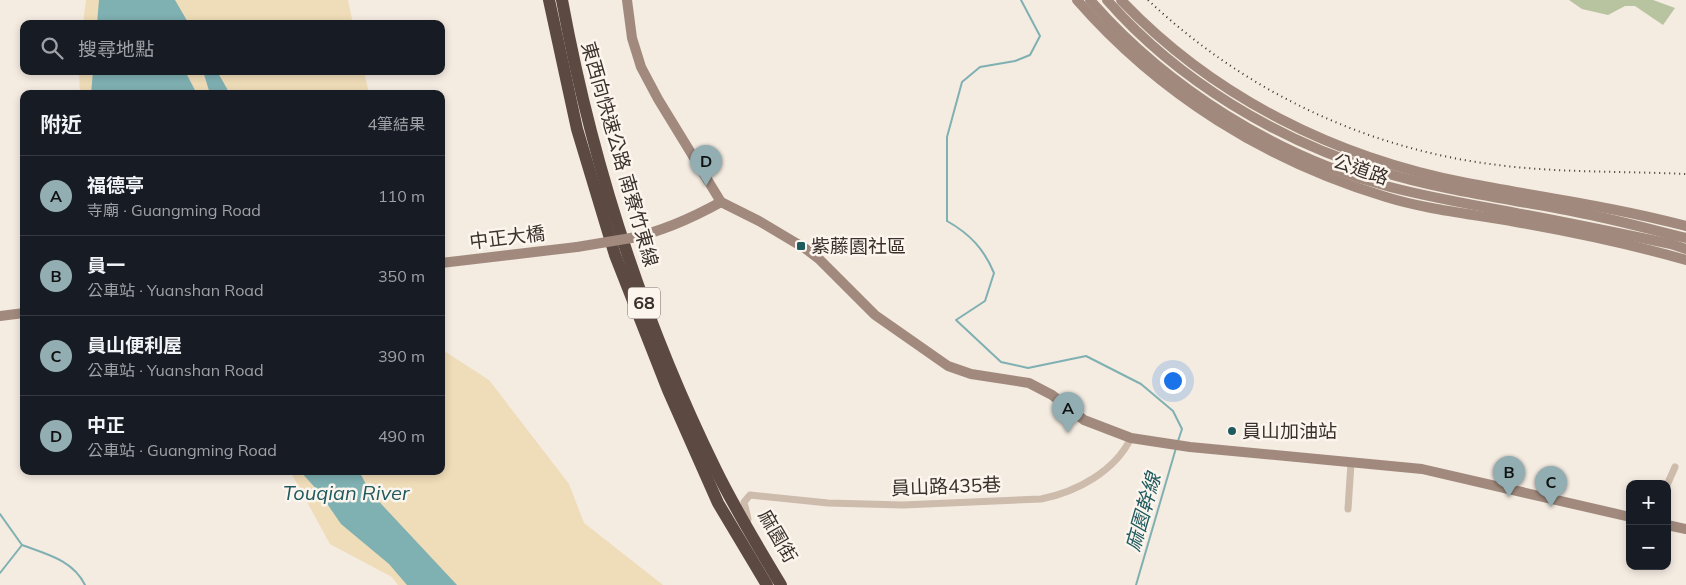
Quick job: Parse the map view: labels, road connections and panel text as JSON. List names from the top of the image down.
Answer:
{
  "streets": {
    "highway": ["東西向快速公路 南寮竹東線", "68"],
    "street": [
      "公道路",
      "中正大橋",
      "員山路435巷",
      "麻園街"
    ]
  },
  "crossings": [
    ["員山路435巷", "麻園街"]
  ],
  "water": ["Touqian River", "麻園幹線"],
  "places": {
    "transit": ["紫藤園社區"],
    "other": ["員山加油站"]
  },
  "page": {
    "search": "搜尋地點",
    "heading": ["附近", "4筆結果"],
    "pins": [
      "D",
      "A",
      "B",
      "C"
    ],
    "list": [
      {
        "mark": "A",
        "name": "福德亭",
        "note": "寺廟 · Guangming Road",
        "value": "110 m"
      },
      {
        "mark": "B",
        "name": "員一",
        "note": "公車站 · Yuanshan Road",
        "value": "350 m"
      },
      {
        "mark": "C",
        "name": "員山便利屋",
        "note": "公車站 · Yuanshan Road",
        "value": "390 m"
      },
      {
        "mark": "D",
        "name": "中正",
        "note": "公車站 · Guangming Road",
        "value": "490 m"
      }
    ],
    "map_buttons": ["+", "−"]
  }
}
